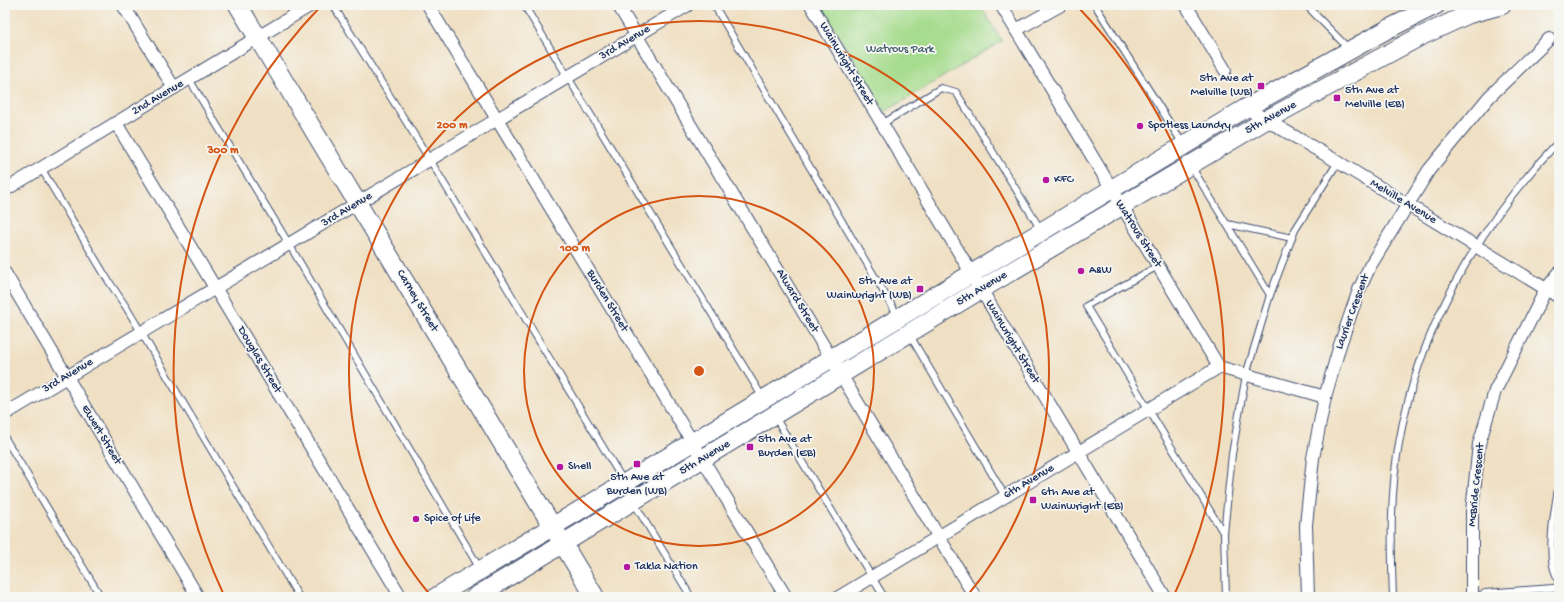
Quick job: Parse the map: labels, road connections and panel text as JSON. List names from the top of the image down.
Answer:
{
  "streets": {
    "main road": ["5th Avenue", "Carney Street"],
    "street": [
      "3rd Avenue",
      "Wainwright Street",
      "2nd Avenue",
      "Melville Avenue",
      "Watrous Street",
      "Burden Street",
      "Alward Street",
      "Laurier Crescent",
      "Douglas Street",
      "Ewert Street",
      "6th Avenue",
      "McBride Crescent"
    ]
  },
  "crossings": [
    ["3rd Avenue", "Carney Street"],
    ["3rd Avenue", "Burden Street"],
    ["3rd Avenue", "Alward Street"],
    ["3rd Avenue", "Douglas Street"],
    ["3rd Avenue", "Ewert Street"],
    ["Wainwright Street", "5th Avenue"],
    ["Wainwright Street", "6th Avenue"],
    ["2nd Avenue", "Carney Street"],
    ["2nd Avenue", "Douglas Street"],
    ["5th Avenue", "Melville Avenue"],
    ["5th Avenue", "Watrous Street"],
    ["5th Avenue", "Carney Street"],
    ["5th Avenue", "Burden Street"],
    ["5th Avenue", "Alward Street"],
    ["Melville Avenue", "Laurier Crescent"],
    ["Melville Avenue", "McBride Crescent"],
    ["Watrous Street", "6th Avenue"],
    ["Alward Street", "6th Avenue"]
  ],
  "parks": ["Watrous Park"],
  "places": {
    "transit": [
      "5th Ave at Melville (WB)",
      "5th Ave at Melville (EB)",
      "5th Ave at Wainwright (WB)",
      "5th Ave at Burden (EB)",
      "5th Ave at Burden (WB)",
      "6th Ave at Wainwright (EB)"
    ],
    "other": [
      "Spotless Laundry",
      "KFC",
      "A&W",
      "Shell",
      "Spice of Life",
      "Takla Nation"
    ]
  },
  "rings": ["200 m", "300 m", "100 m"]
}
